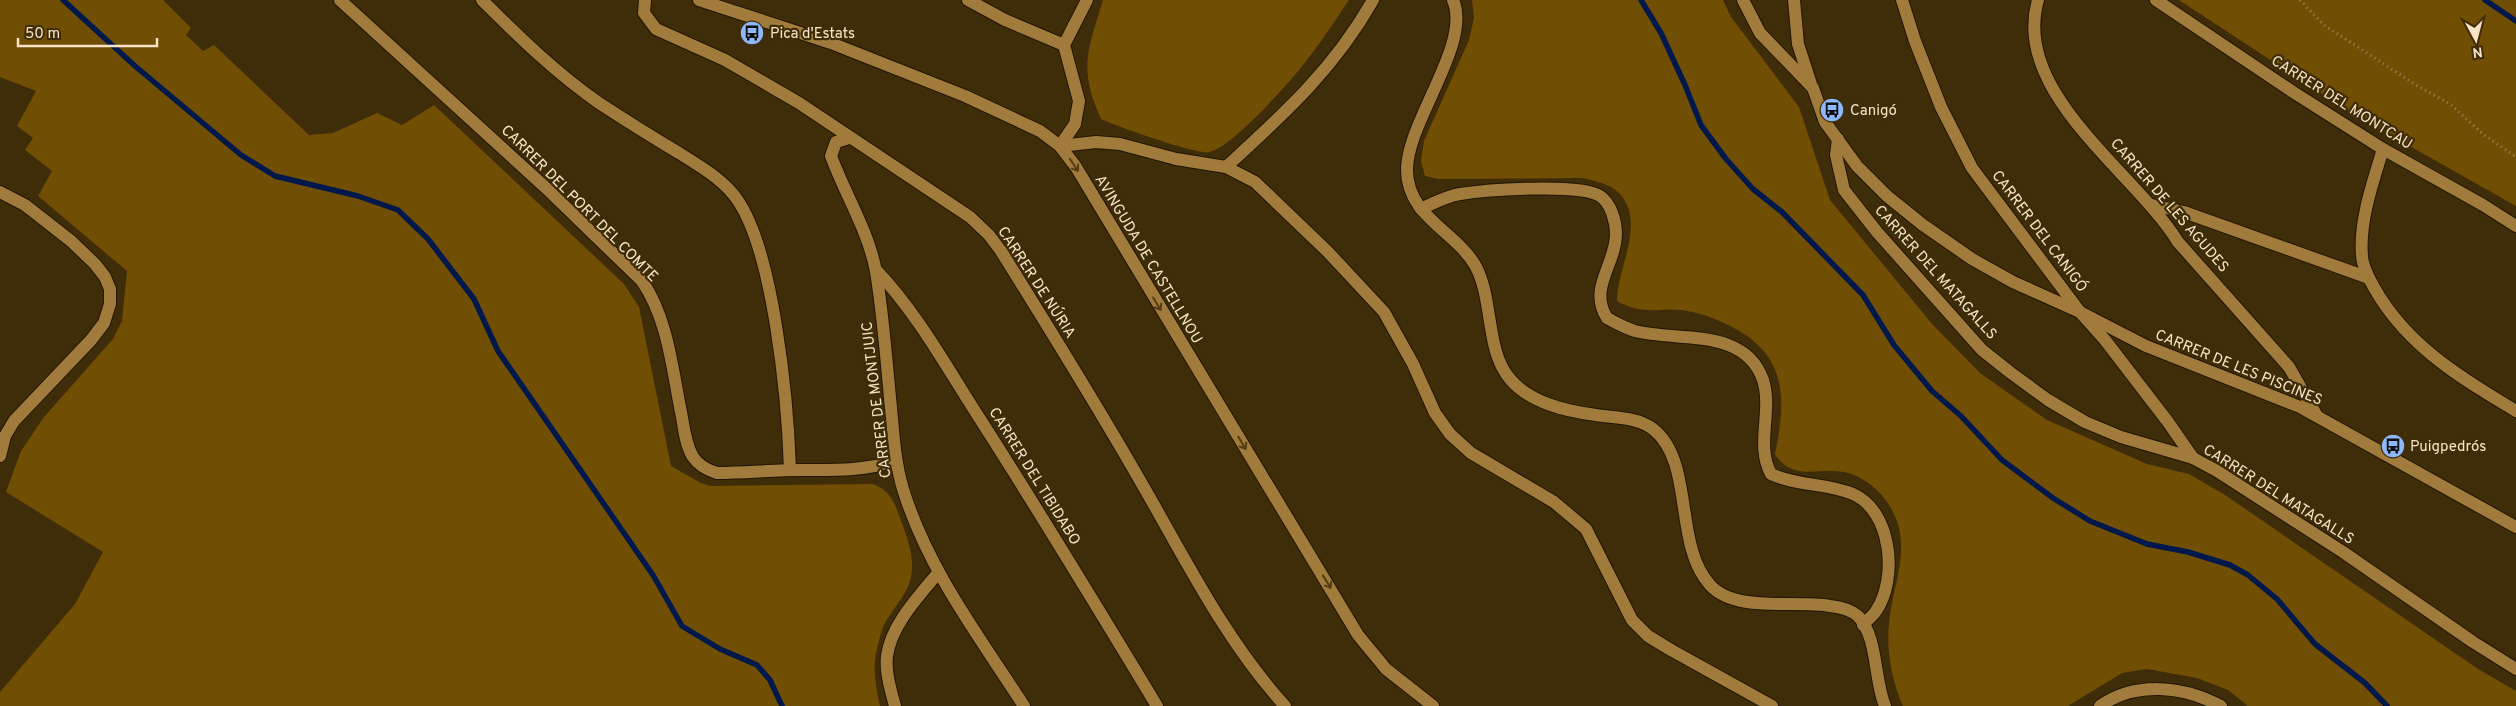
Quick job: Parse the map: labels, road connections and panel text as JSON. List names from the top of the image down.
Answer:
{
  "streets": {
    "street": [
      "CARRER DEL MONTCAU",
      "CARRER DEL PORT DEL COMTE",
      "CARRER DE LES AGUDES",
      "CARRER DEL CANIGÓ",
      "AVINGUDA DE CASTELLNOU",
      "CARRER DEL MATAGALLS",
      "CARRER DE NÚRIA",
      "CARRER DE LES PISCINES",
      "CARRER DE MONTJUIC",
      "CARRER DEL TIBIDABO"
    ]
  },
  "crossings": [
    ["CARRER DEL PORT DEL COMTE", "CARRER DE MONTJUIC"],
    ["CARRER DE LES AGUDES", "CARRER DE LES PISCINES"],
    ["CARRER DEL CANIGÓ", "CARRER DEL MATAGALLS"],
    ["CARRER DEL CANIGÓ", "CARRER DE LES PISCINES"],
    ["CARRER DEL MATAGALLS", "CARRER DE LES PISCINES"],
    ["CARRER DE NÚRIA", "CARRER DE MONTJUIC"],
    ["CARRER DE MONTJUIC", "CARRER DEL TIBIDABO"]
  ],
  "one_way": ["AVINGUDA DE CASTELLNOU"],
  "places": {
    "bus stop": ["Pica d'Estats", "Canigó", "Puigpedrós"]
  },
  "scale_bar": "50 m",
  "north": "bottom"
}
